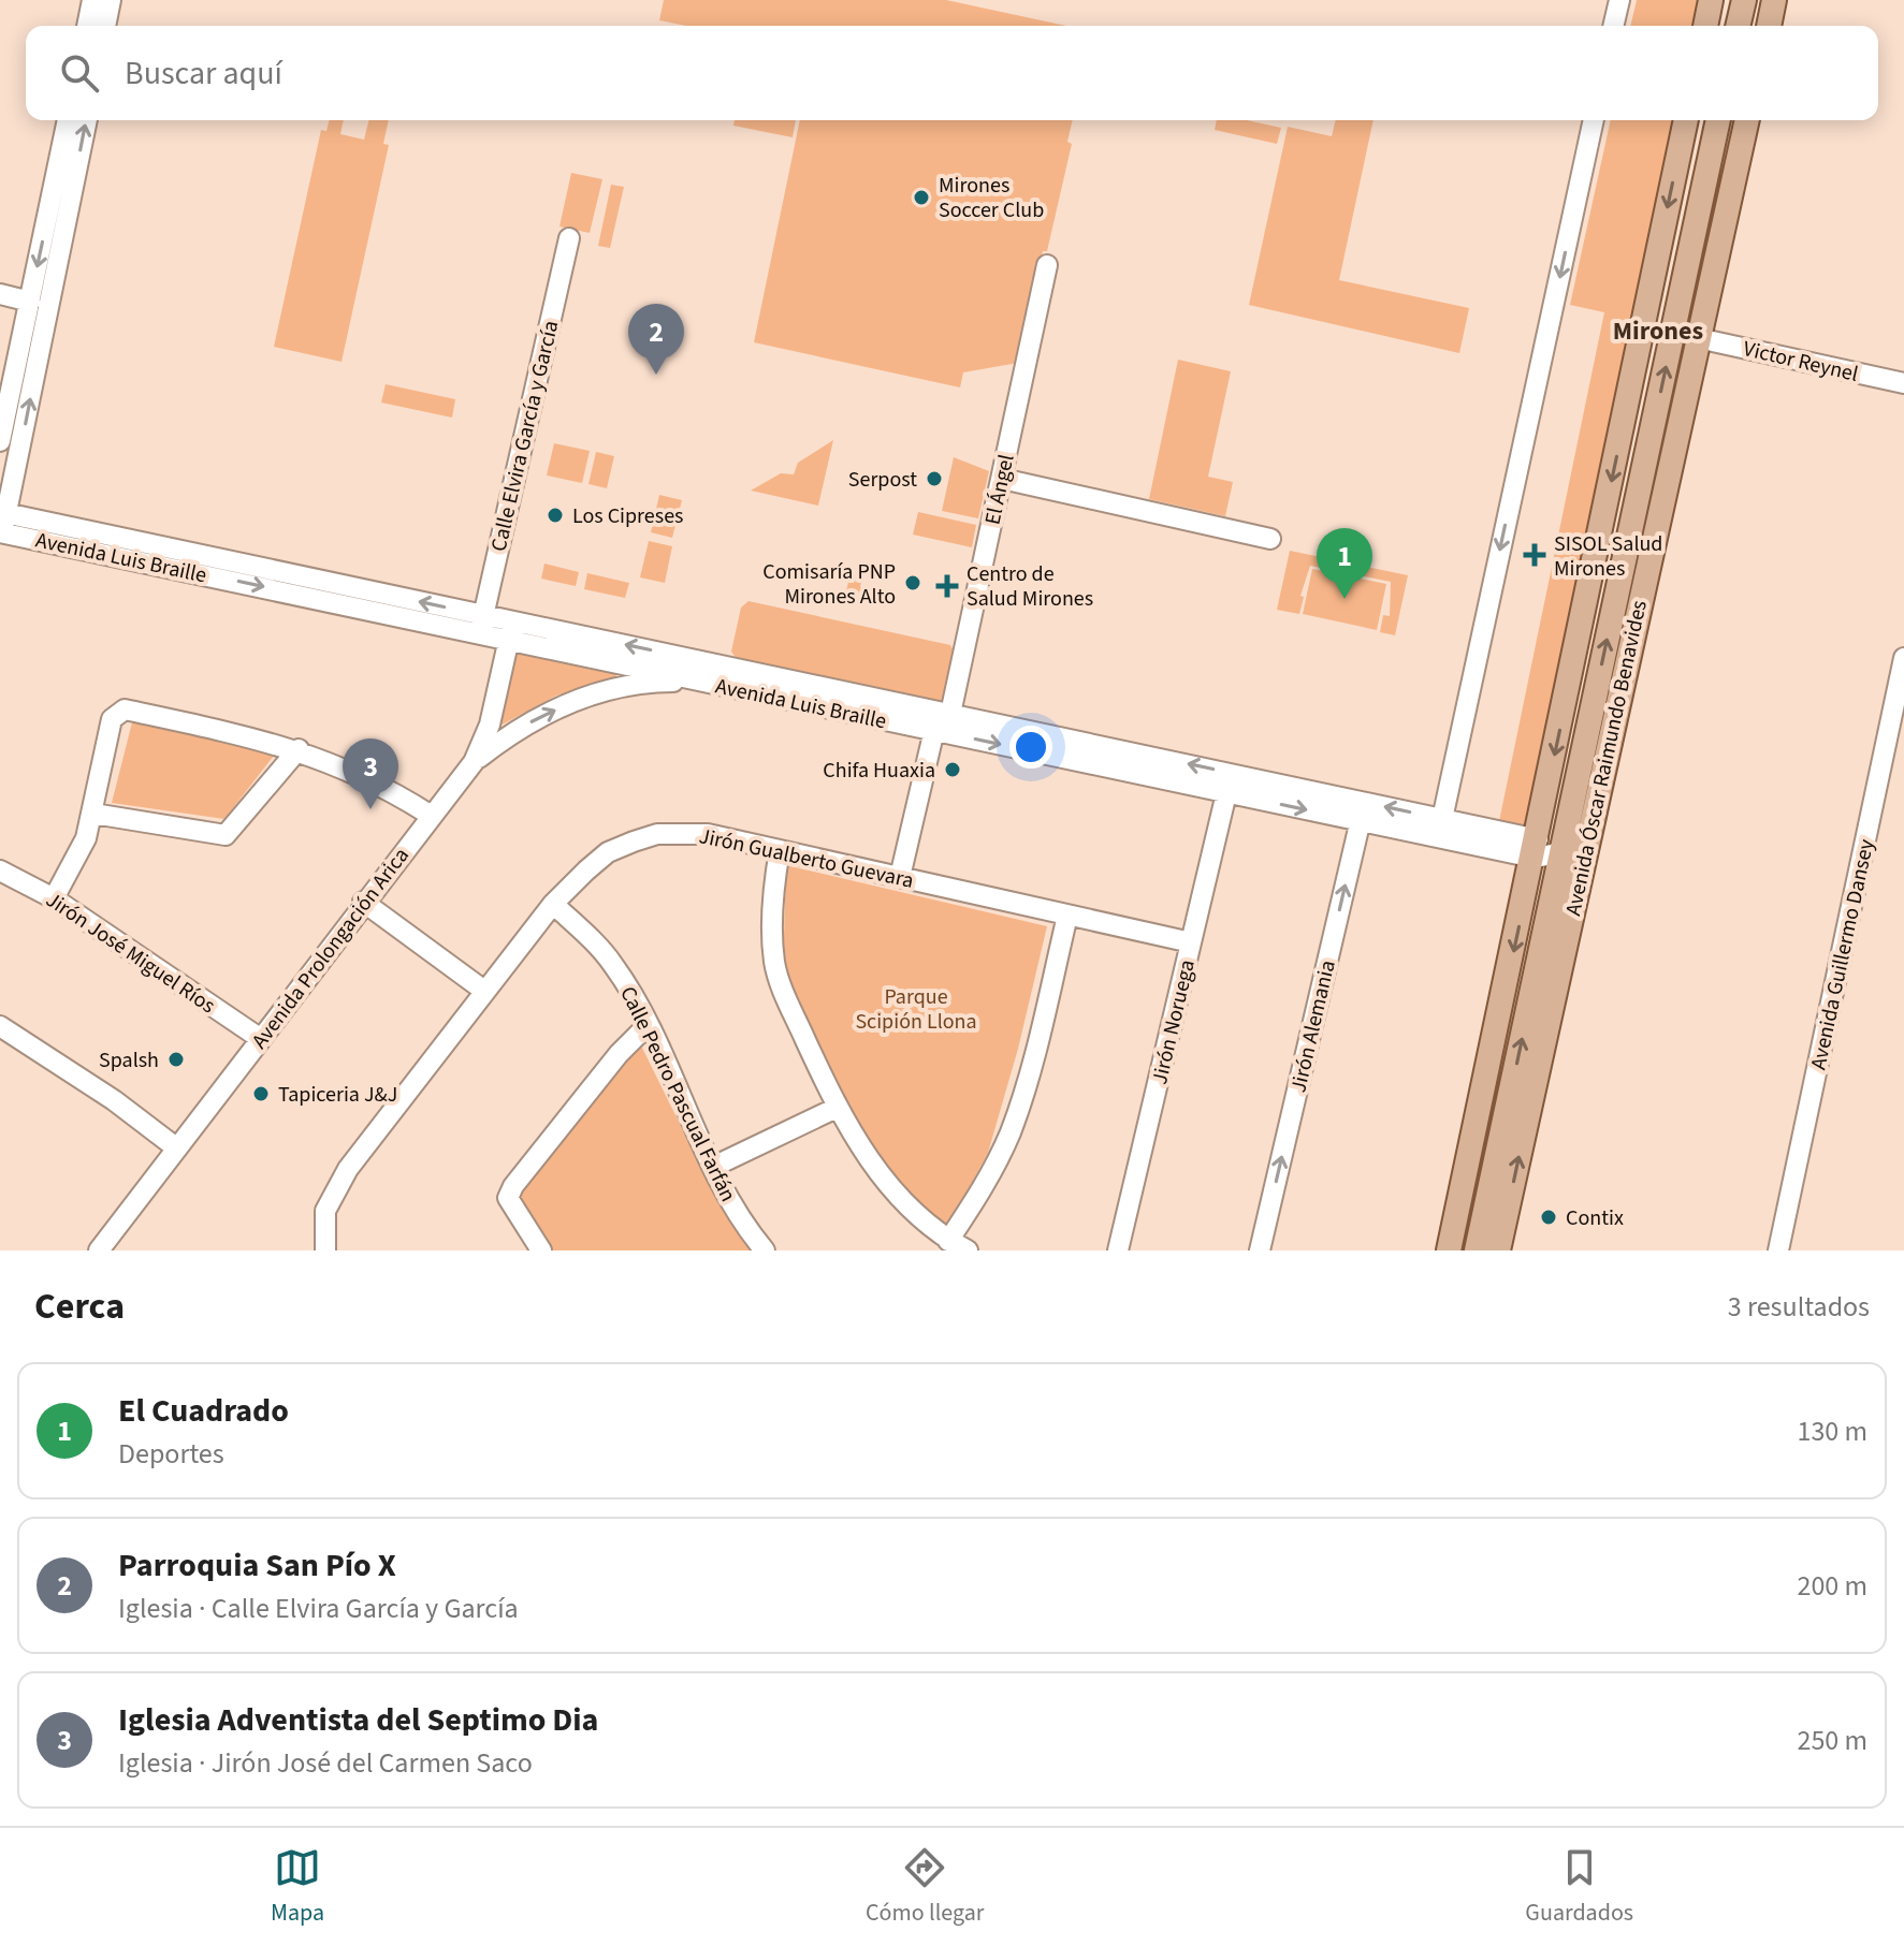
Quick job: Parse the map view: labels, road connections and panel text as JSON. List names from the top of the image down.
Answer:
{
  "streets": {
    "main road": ["Avenida Óscar Raimundo Benavides"],
    "street": [
      "Victor Reynel",
      "Calle Elvira García y García",
      "El Ángel",
      "Avenida Luis Braille",
      "Jirón Gualberto Guevara",
      "Avenida Prolongación Arica",
      "Jirón José Miguel Ríos",
      "Avenida Guillermo Dansey",
      "Jirón Noruega",
      "Jirón Alemania",
      "Calle Pedro Pascual Farfán"
    ]
  },
  "crossings": [
    ["Victor Reynel", "Avenida Óscar Raimundo Benavides"],
    ["Calle Elvira García y García", "Avenida Luis Braille"],
    ["El Ángel", "Avenida Luis Braille"],
    ["Avenida Luis Braille", "Avenida Óscar Raimundo Benavides"],
    ["Avenida Luis Braille", "Avenida Prolongación Arica"],
    ["Avenida Luis Braille", "Jirón Noruega"],
    ["Avenida Luis Braille", "Jirón Alemania"],
    ["Jirón Gualberto Guevara", "Jirón Noruega"],
    ["Jirón Gualberto Guevara", "Calle Pedro Pascual Farfán"],
    ["Avenida Prolongación Arica", "Jirón José Miguel Ríos"]
  ],
  "one_way": ["Jirón Alemania"],
  "districts": ["Mirones"],
  "parks": ["Parque Scipión Llona"],
  "places": {
    "other": [
      "Mirones Soccer Club",
      "Serpost",
      "Los Cipreses",
      "Comisaría PNP Mirones Alto",
      "Chifa Huaxia",
      "Spalsh",
      "Tapiceria J&J",
      "Contix"
    ],
    "health": ["SISOL Salud Mirones", "Centro de Salud Mirones"]
  },
  "page": {
    "search": "Buscar aquí",
    "pins": ["2", "1", "3"],
    "heading": ["Cerca", "3 resultados"],
    "list": [
      {
        "mark": "1",
        "name": "El Cuadrado",
        "note": "Deportes",
        "value": "130 m"
      },
      {
        "mark": "2",
        "name": "Parroquia San Pío X",
        "note": "Iglesia · Calle Elvira García y García",
        "value": "200 m"
      },
      {
        "mark": "3",
        "name": "Iglesia Adventista del Septimo Dia",
        "note": "Iglesia · Jirón José del Carmen Saco",
        "value": "250 m"
      }
    ],
    "nav": ["Mapa", "Cómo llegar", "Guardados"]
  }
}
